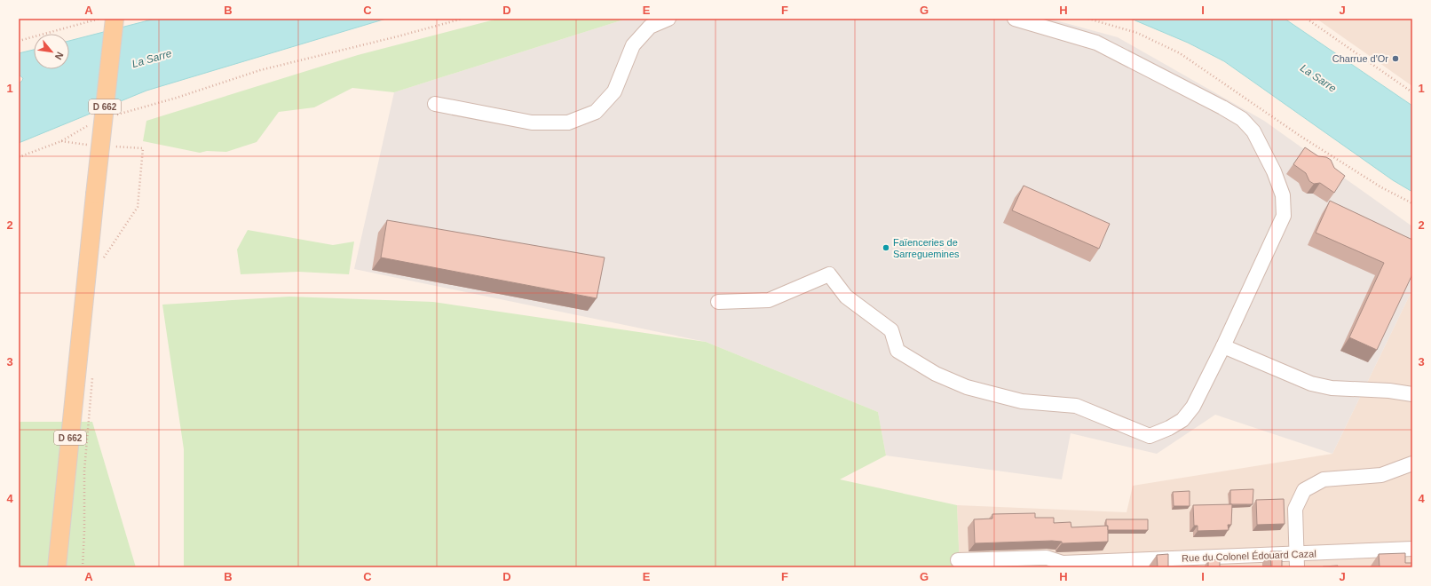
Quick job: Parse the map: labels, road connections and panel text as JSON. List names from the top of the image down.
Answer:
{
  "streets": {
    "main road": ["D 662"],
    "street": ["Rue du Colonel Édouard Cazal"]
  },
  "water": ["La Sarre"],
  "places": ["Charrue d'Or", "Faïenceries de Sarreguemines"],
  "north": "bottom right",
  "grid": {
    "columns": [
      "A",
      "B",
      "C",
      "D",
      "E",
      "F",
      "G",
      "H",
      "I",
      "J"
    ],
    "rows": [
      "1",
      "2",
      "3",
      "4"
    ]
  }
}
